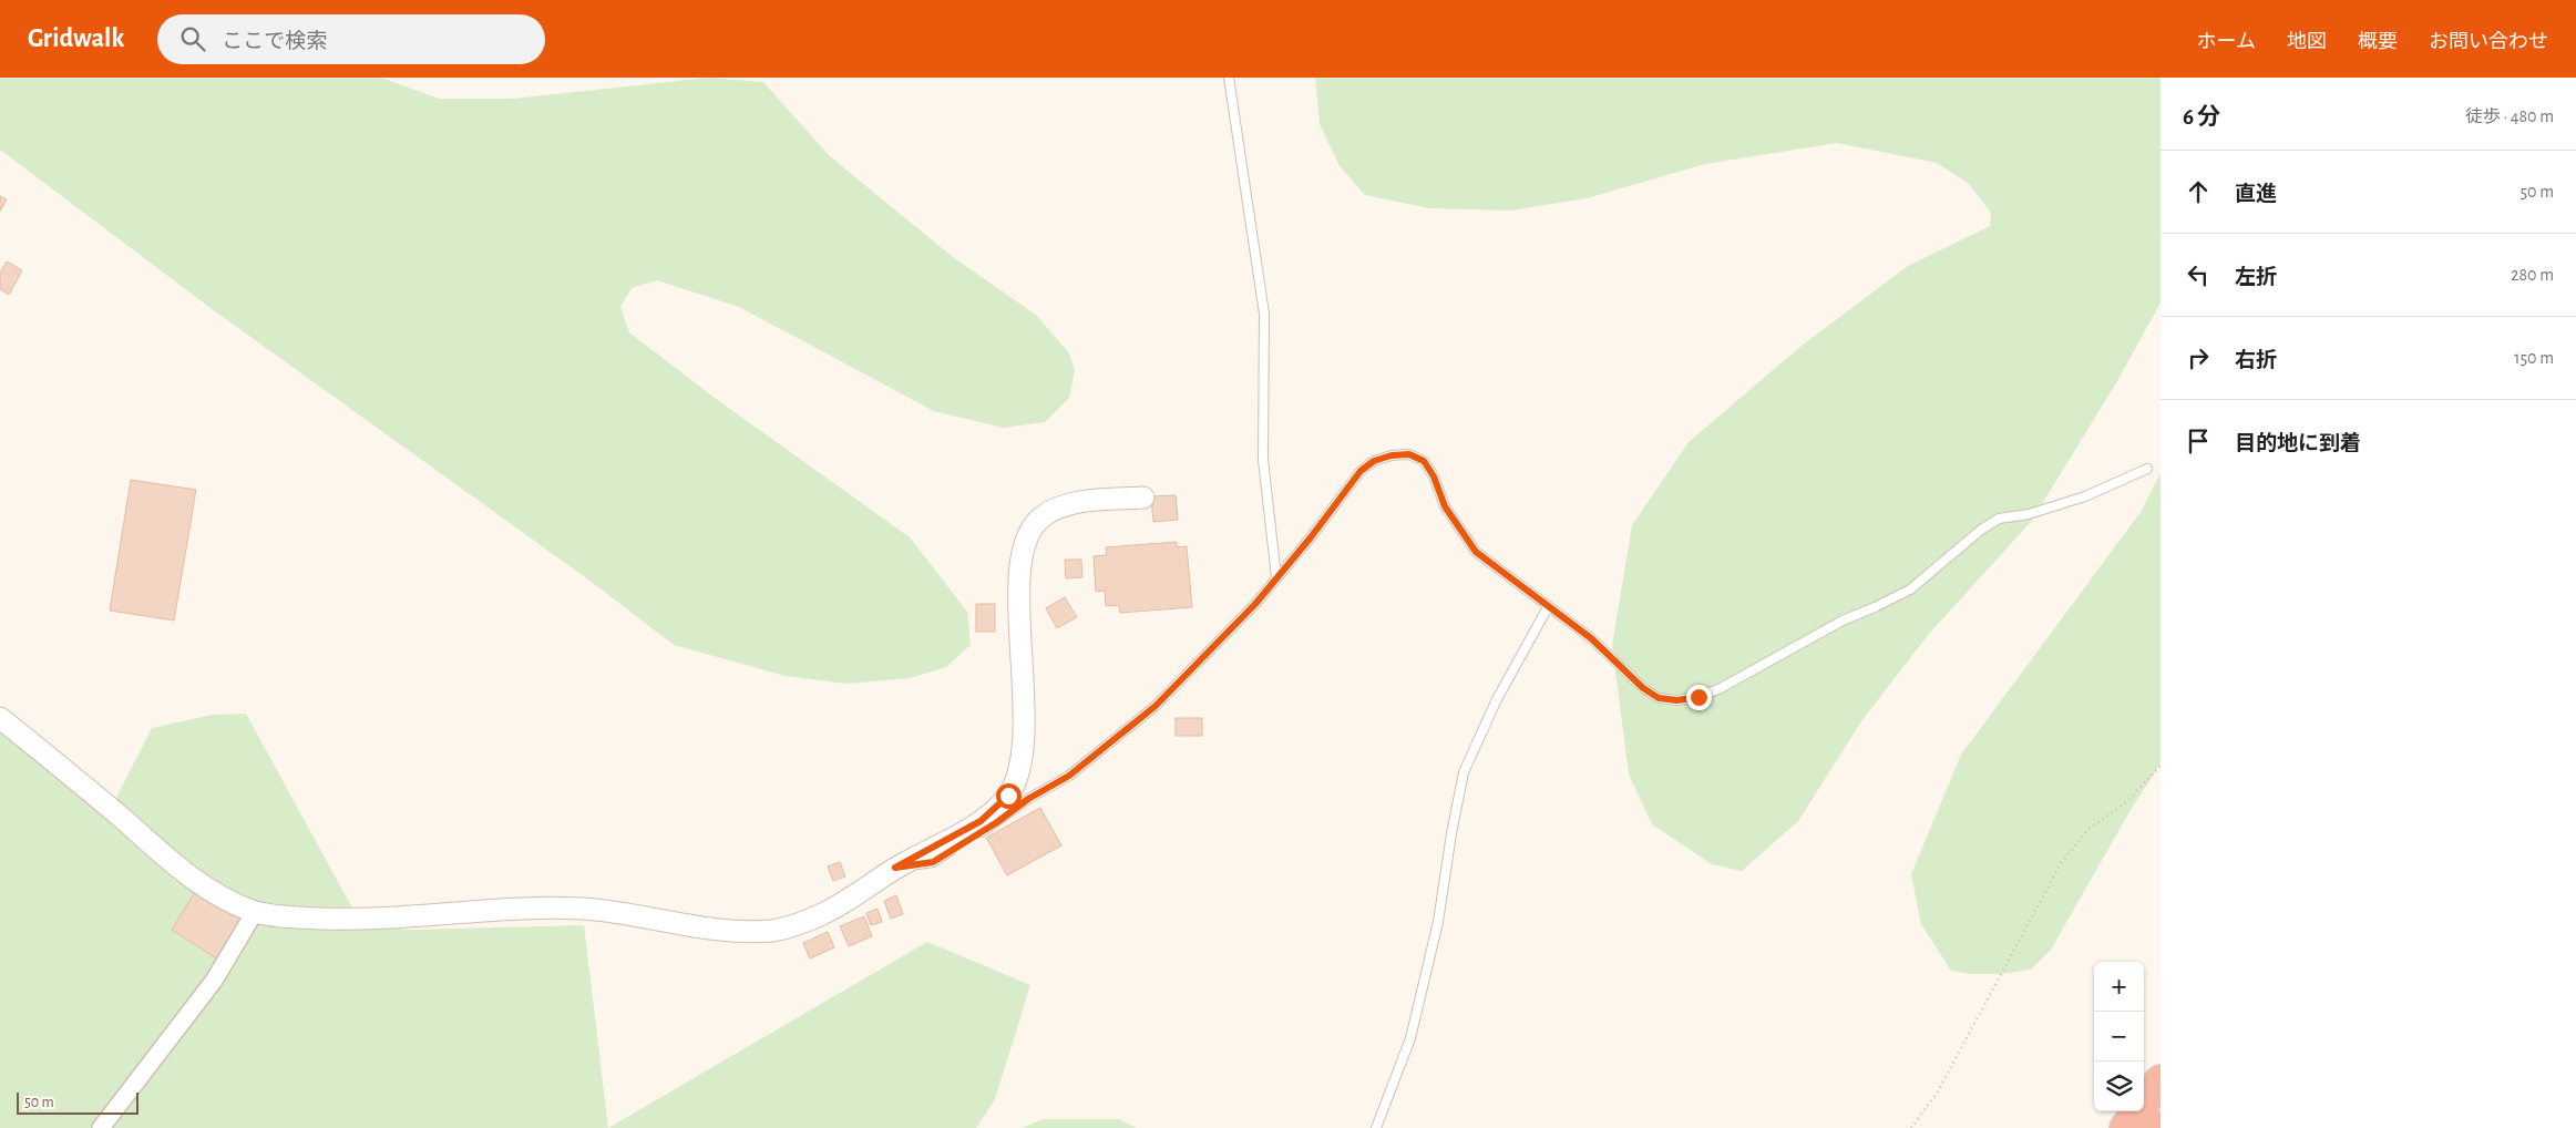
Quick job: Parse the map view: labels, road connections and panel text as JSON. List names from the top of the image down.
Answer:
{
  "scale_bar": "50 m",
  "page": {
    "header": "Gridwalk",
    "search": "ここで検索",
    "nav": [
      "ホーム",
      "地図",
      "概要",
      "お問い合わせ"
    ],
    "heading": ["6 分", "徒歩 · 480 m"],
    "list": [
      ["直進", "50 m"],
      ["左折", "280 m"],
      ["右折", "150 m"],
      "目的地に到着"
    ],
    "map_buttons": ["+", "−"],
    "scale": "50 m"
  }
}
